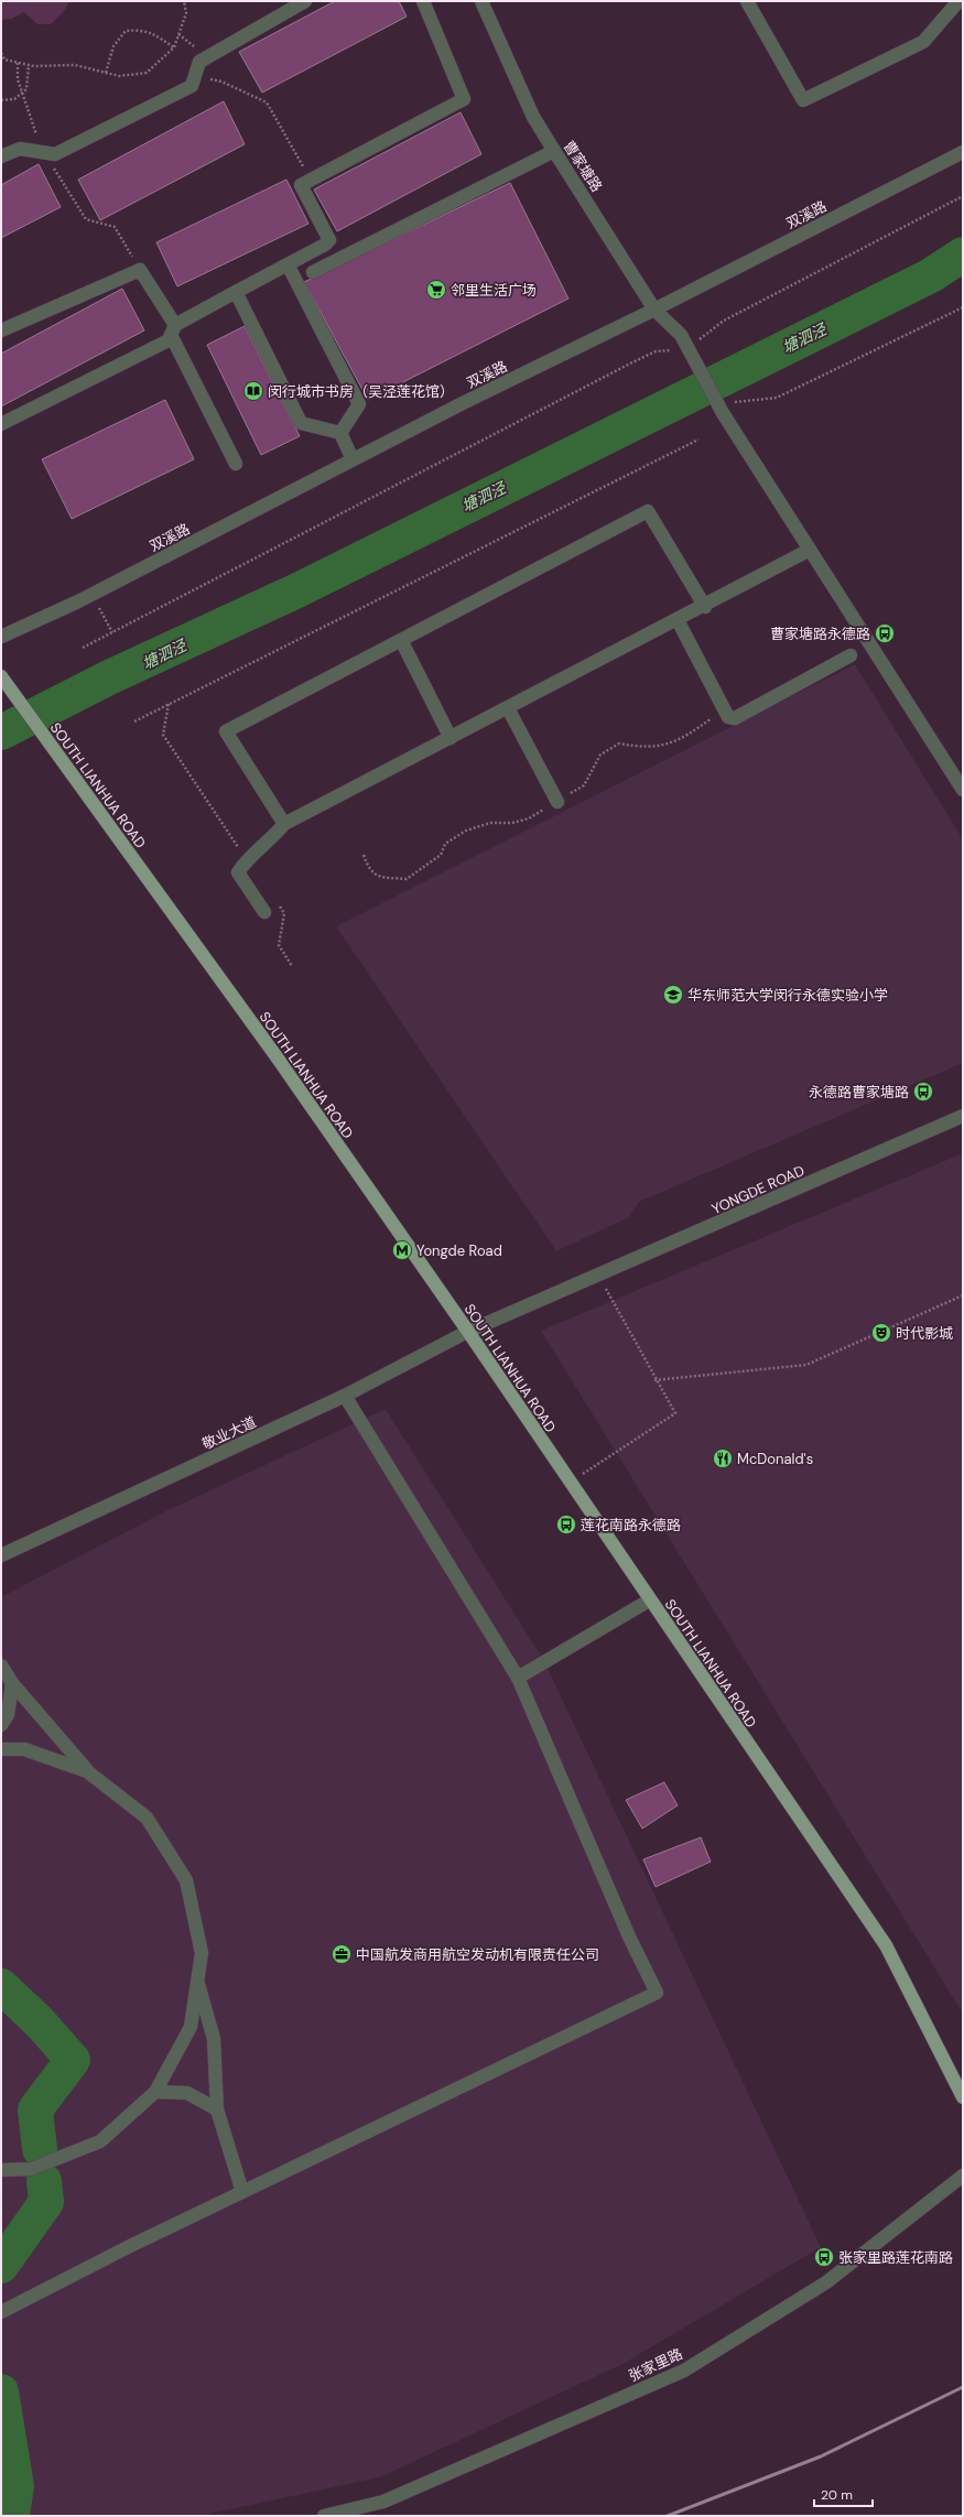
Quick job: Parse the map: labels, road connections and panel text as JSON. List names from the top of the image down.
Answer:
{
  "streets": {
    "main road": ["SOUTH LIANHUA ROAD"],
    "street": [
      "曹家塘路",
      "双溪路",
      "YONGDE ROAD",
      "敬业大道",
      "张家里路"
    ]
  },
  "crossings": [
    ["曹家塘路", "双溪路"],
    ["SOUTH LIANHUA ROAD", "YONGDE ROAD"],
    ["SOUTH LIANHUA ROAD", "敬业大道"],
    ["YONGDE ROAD", "敬业大道"]
  ],
  "water": ["塘泗泾"],
  "places": {
    "supermarket": ["邻里生活广场"],
    "library": ["闵行城市书房（吴泾莲花馆）"],
    "bus stop": [
      "曹家塘路永德路",
      "永德路曹家塘路",
      "莲花南路永德路",
      "张家里路莲花南路"
    ],
    "school or university": ["华东师范大学闵行永德实验小学"],
    "metro station": ["Yongde Road"],
    "theatre": ["时代影城"],
    "restaurant": ["McDonald's"],
    "office": ["中国航发商用航空发动机有限责任公司"]
  },
  "scale_bar": "20 m"
}
